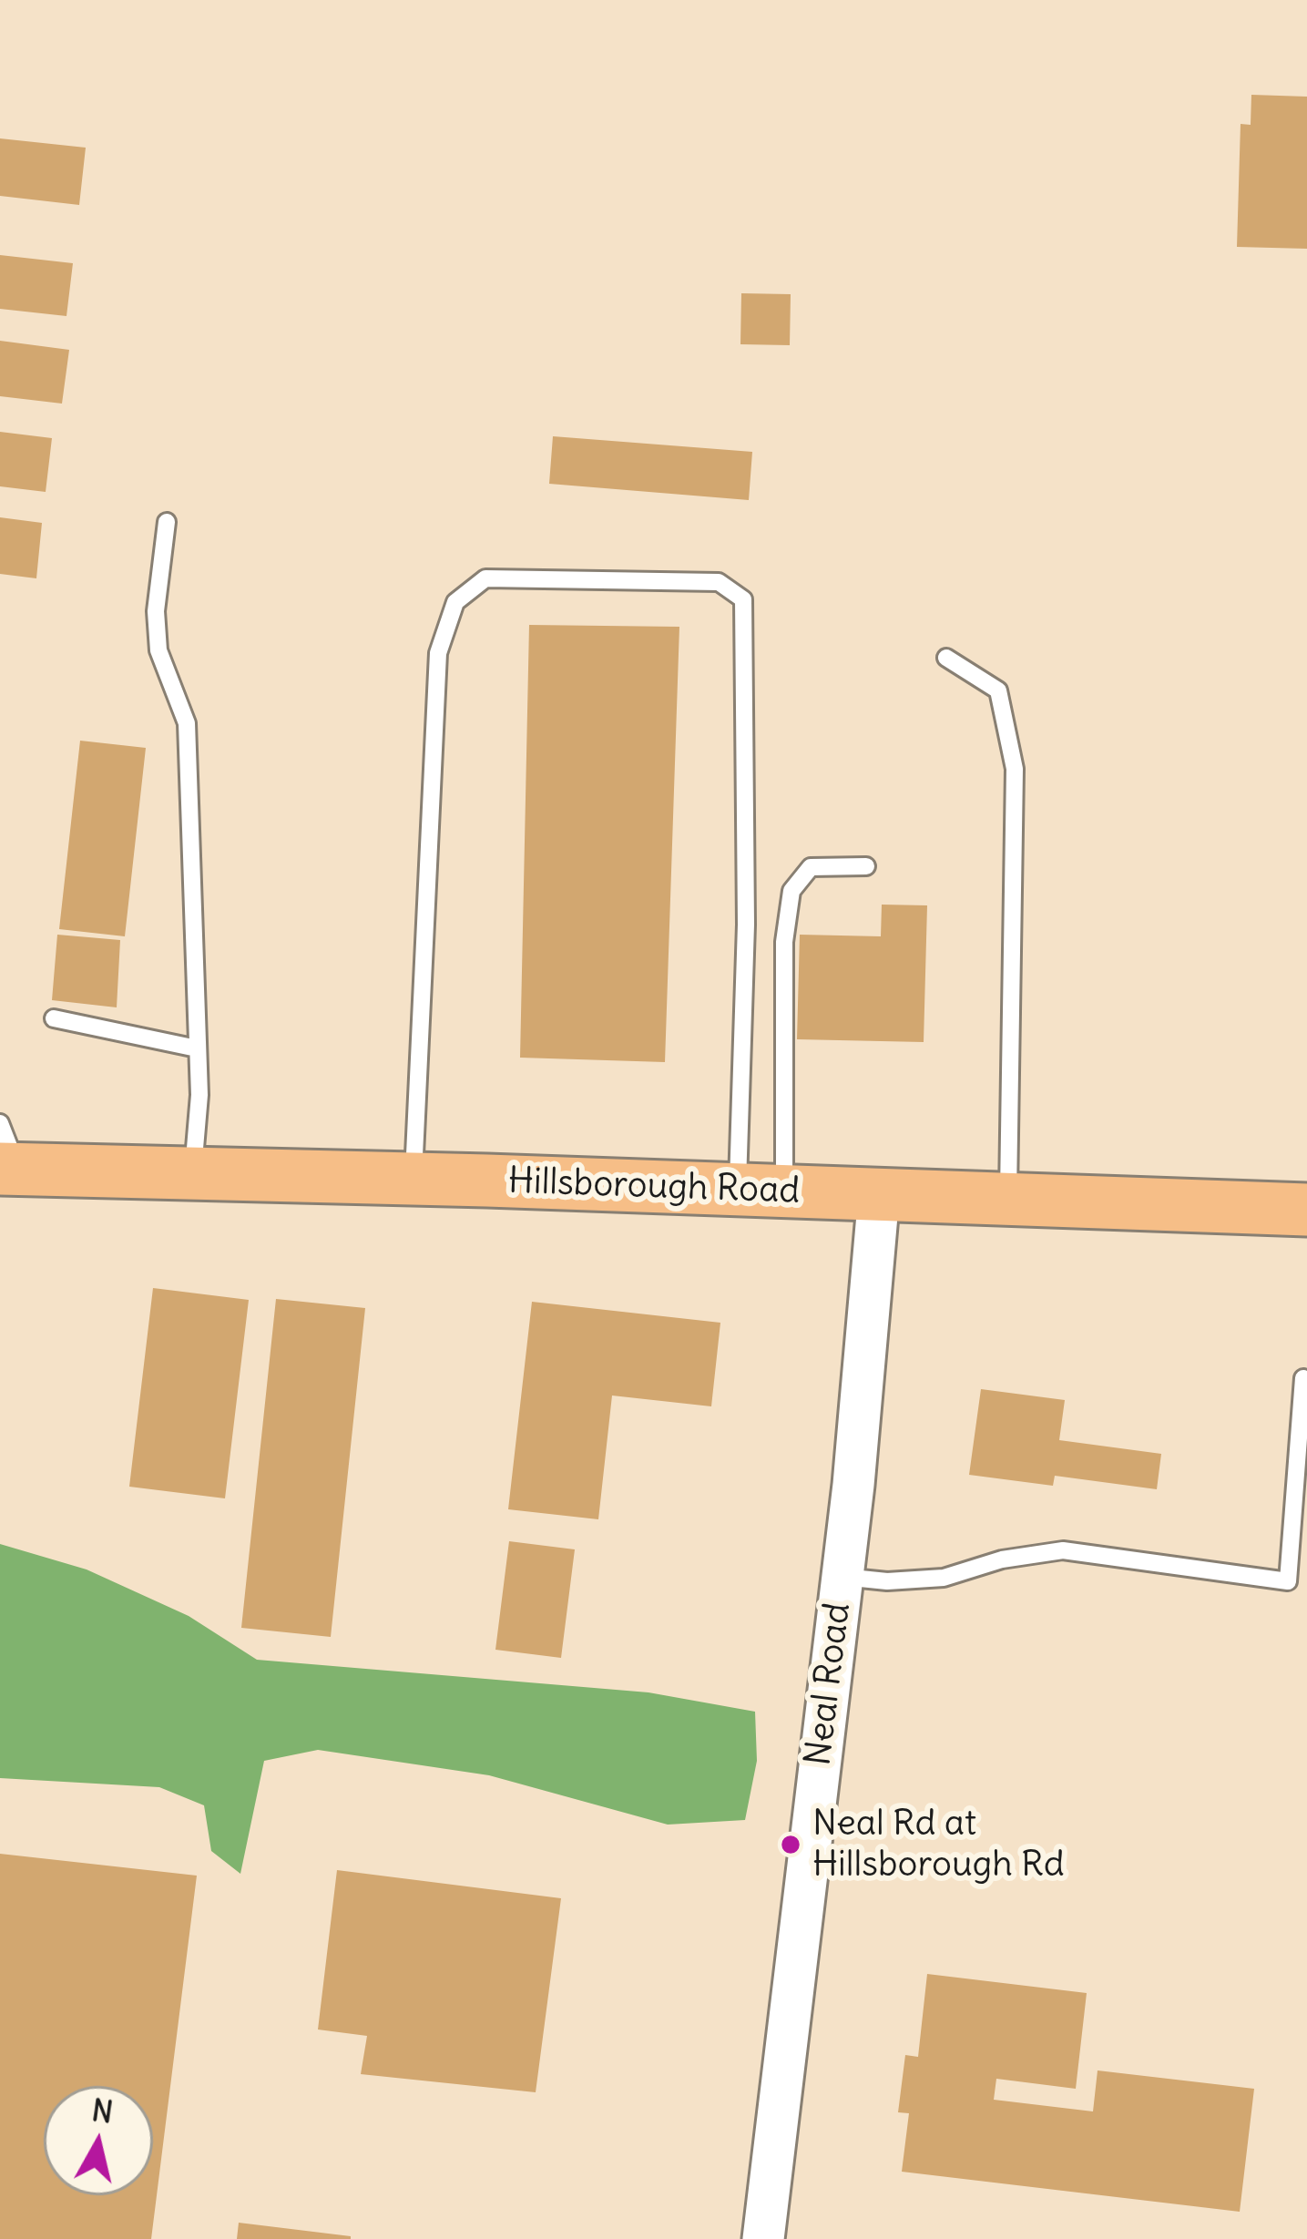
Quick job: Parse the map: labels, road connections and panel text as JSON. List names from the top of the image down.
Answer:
{
  "streets": {
    "main road": ["Hillsborough Road"],
    "street": ["Neal Road"]
  },
  "crossings": [
    ["Hillsborough Road", "Neal Road"]
  ],
  "places": ["Neal Rd at Hillsborough Rd"],
  "north": "top"
}
